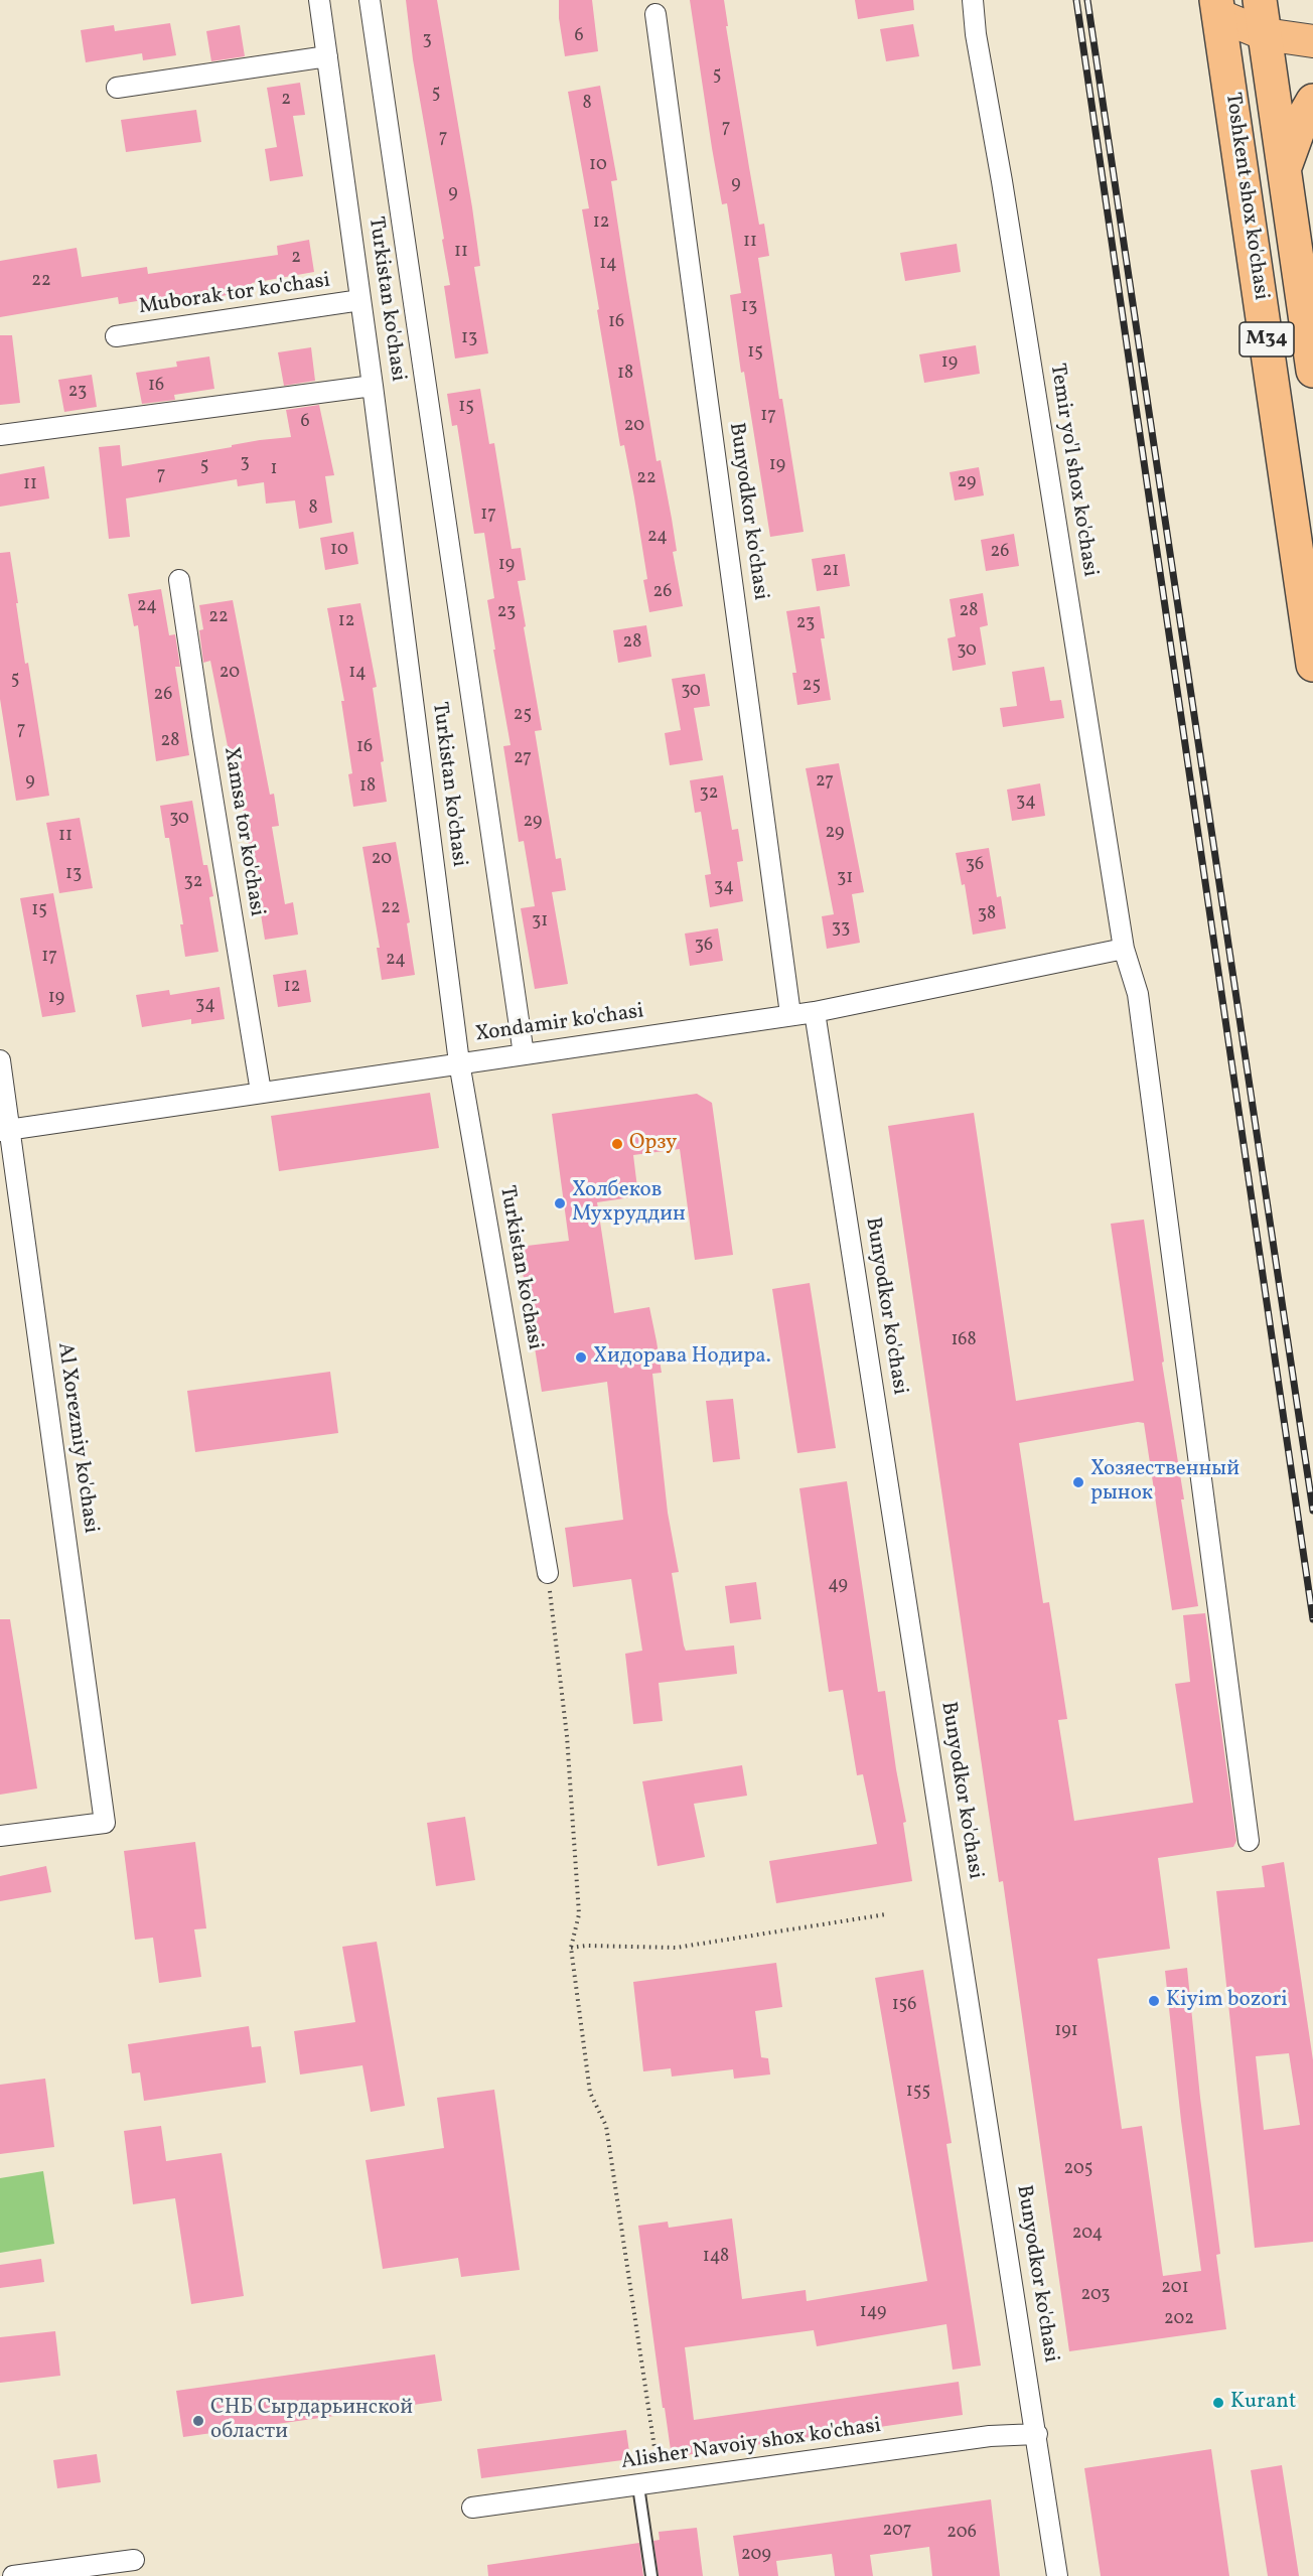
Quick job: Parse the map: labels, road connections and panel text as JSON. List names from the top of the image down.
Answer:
{
  "streets": {
    "highway": ["Toshkent shox ko'chasi", "M34"],
    "street": [
      "Muborak tor ko'chasi",
      "Turkistan ko'chasi",
      "Temir yo'l shox ko'chasi",
      "Bunyodkor ko'chasi",
      "Xamsa tor ko'chasi",
      "Xondamir ko'chasi",
      "Al Xorezmiy ko'chasi",
      "Alisher Navoiy shox ko'chasi"
    ]
  },
  "crossings": [
    ["Toshkent shox ko'chasi", "M34"],
    ["Muborak tor ko'chasi", "Turkistan ko'chasi"],
    ["Turkistan ko'chasi", "Xondamir ko'chasi"],
    ["Temir yo'l shox ko'chasi", "Xondamir ko'chasi"],
    ["Bunyodkor ko'chasi", "Xondamir ko'chasi"],
    ["Bunyodkor ko'chasi", "Alisher Navoiy shox ko'chasi"],
    ["Xamsa tor ko'chasi", "Xondamir ko'chasi"],
    ["Xondamir ko'chasi", "Al Xorezmiy ko'chasi"]
  ],
  "places": [
    "Орзу",
    "Холбеков Мухруддин",
    "Хидорава Нодира.",
    "Хозяественный рынок",
    "Kiyim bozori",
    "Kurant",
    "СНБ Сырдарьинской области"
  ],
  "house_numbers": [
    "6",
    "3",
    "5",
    "5",
    "2",
    "8",
    "7",
    "7",
    "10",
    "9",
    "9",
    "12",
    "11",
    "11",
    "2",
    "14",
    "22",
    "13",
    "16",
    "13",
    "15",
    "19",
    "18",
    "16",
    "23",
    "15",
    "17",
    "6",
    "20",
    "3",
    "19",
    "5",
    "1",
    "7",
    "22",
    "29",
    "11",
    "8",
    "17",
    "24",
    "10",
    "26",
    "19",
    "21",
    "26",
    "24",
    "28",
    "23",
    "22",
    "12",
    "23",
    "28",
    "30",
    "20",
    "14",
    "5",
    "25",
    "30",
    "26",
    "25",
    "7",
    "28",
    "16",
    "27",
    "9",
    "27",
    "18",
    "32",
    "34",
    "30",
    "29",
    "29",
    "11",
    "20",
    "36",
    "13",
    "31",
    "32",
    "34",
    "22",
    "15",
    "38",
    "31",
    "33",
    "36",
    "17",
    "24",
    "12",
    "19",
    "34",
    "168",
    "49",
    "156",
    "191",
    "155",
    "205",
    "204",
    "148",
    "201",
    "203",
    "149",
    "202",
    "207",
    "206",
    "209"
  ]
}
